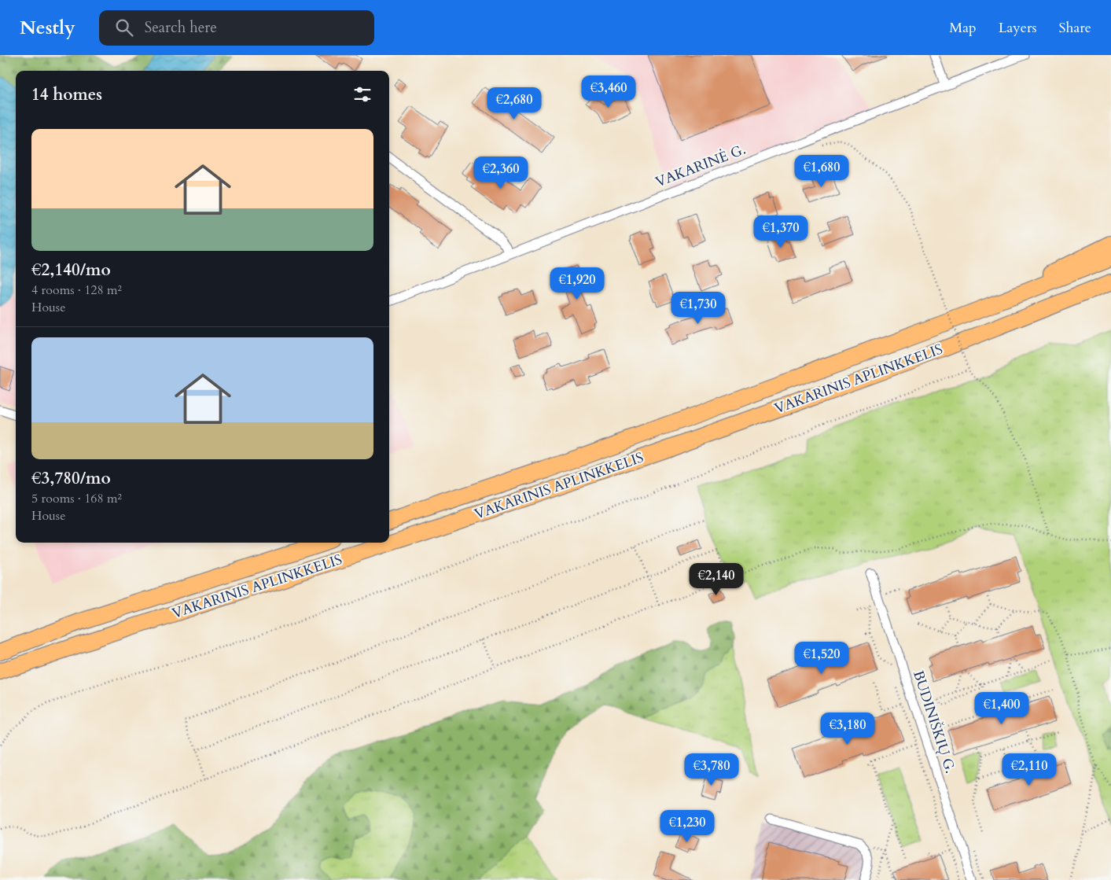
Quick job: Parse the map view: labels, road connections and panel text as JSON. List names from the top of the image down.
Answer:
{
  "streets": {
    "highway": ["VAKARINIS APLINKKELIS"],
    "street": ["VAKARINĖ G.", "BUDINIŠKIŲ G."]
  },
  "page": {
    "header": "Nestly",
    "search": "Search here",
    "nav": ["Map", "Layers", "Share"],
    "heading": "14 homes",
    "price": [
      "€3,460",
      "€2,680",
      "€1,680",
      "€2,360",
      "€1,370",
      "€1,920",
      "€1,730",
      "€2,140",
      "€1,520",
      "€1,400",
      "€3,180",
      "€3,780",
      "€2,110",
      "€1,230"
    ],
    "list": [
      {
        "name": "€2,140/mo",
        "note": "4 rooms · 128 m² · House"
      },
      {
        "name": "€3,780/mo",
        "note": "5 rooms · 168 m² · House"
      }
    ]
  }
}
